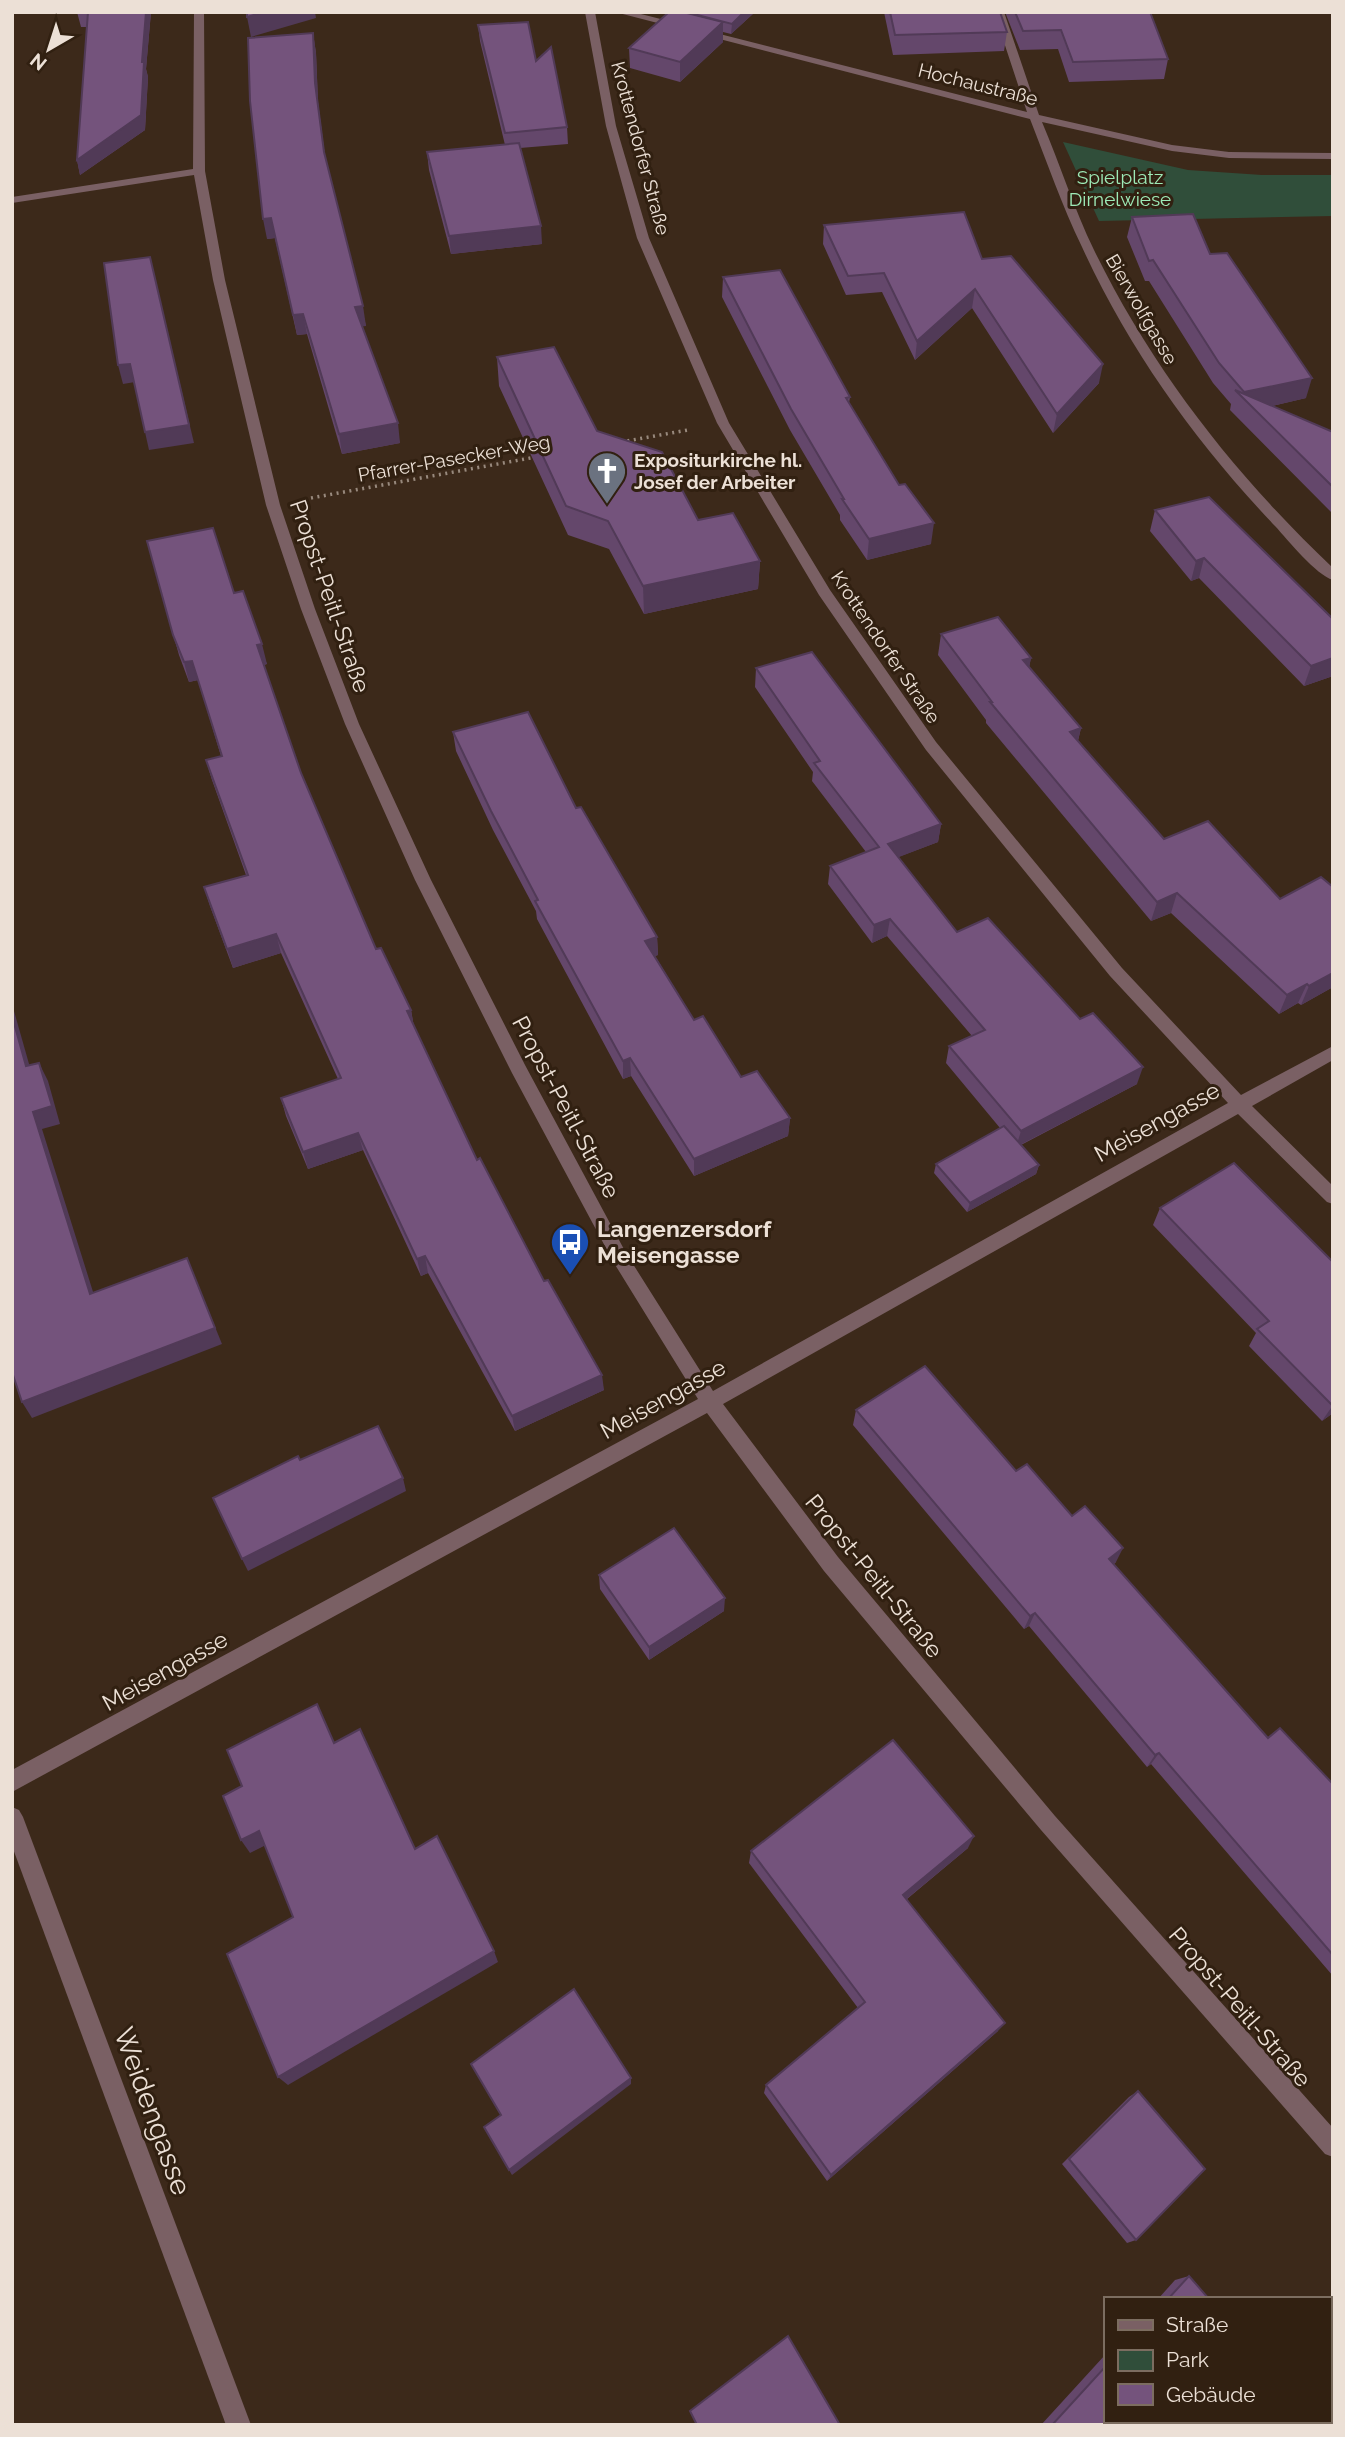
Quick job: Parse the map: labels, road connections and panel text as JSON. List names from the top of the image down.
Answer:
{
  "streets": {
    "street": [
      "Hochaustraße",
      "Krottendorfer Straße",
      "Bierwolfgasse",
      "Propst-Peitl-Straße",
      "Meisengasse",
      "Weidengasse"
    ],
    "path": ["Pfarrer-Pasecker-Weg"]
  },
  "crossings": [
    ["Hochaustraße", "Bierwolfgasse"],
    ["Krottendorfer Straße", "Meisengasse"],
    ["Pfarrer-Pasecker-Weg", "Propst-Peitl-Straße"],
    ["Propst-Peitl-Straße", "Meisengasse"]
  ],
  "parks": ["Spielplatz Dirnelwiese"],
  "places": {
    "church": ["Expositurkirche hl. Josef der Arbeiter"],
    "bus stop": ["Langenzersdorf Meisengasse"]
  },
  "legend": ["Straße", "Park", "Gebäude"],
  "north": "bottom left"
}
